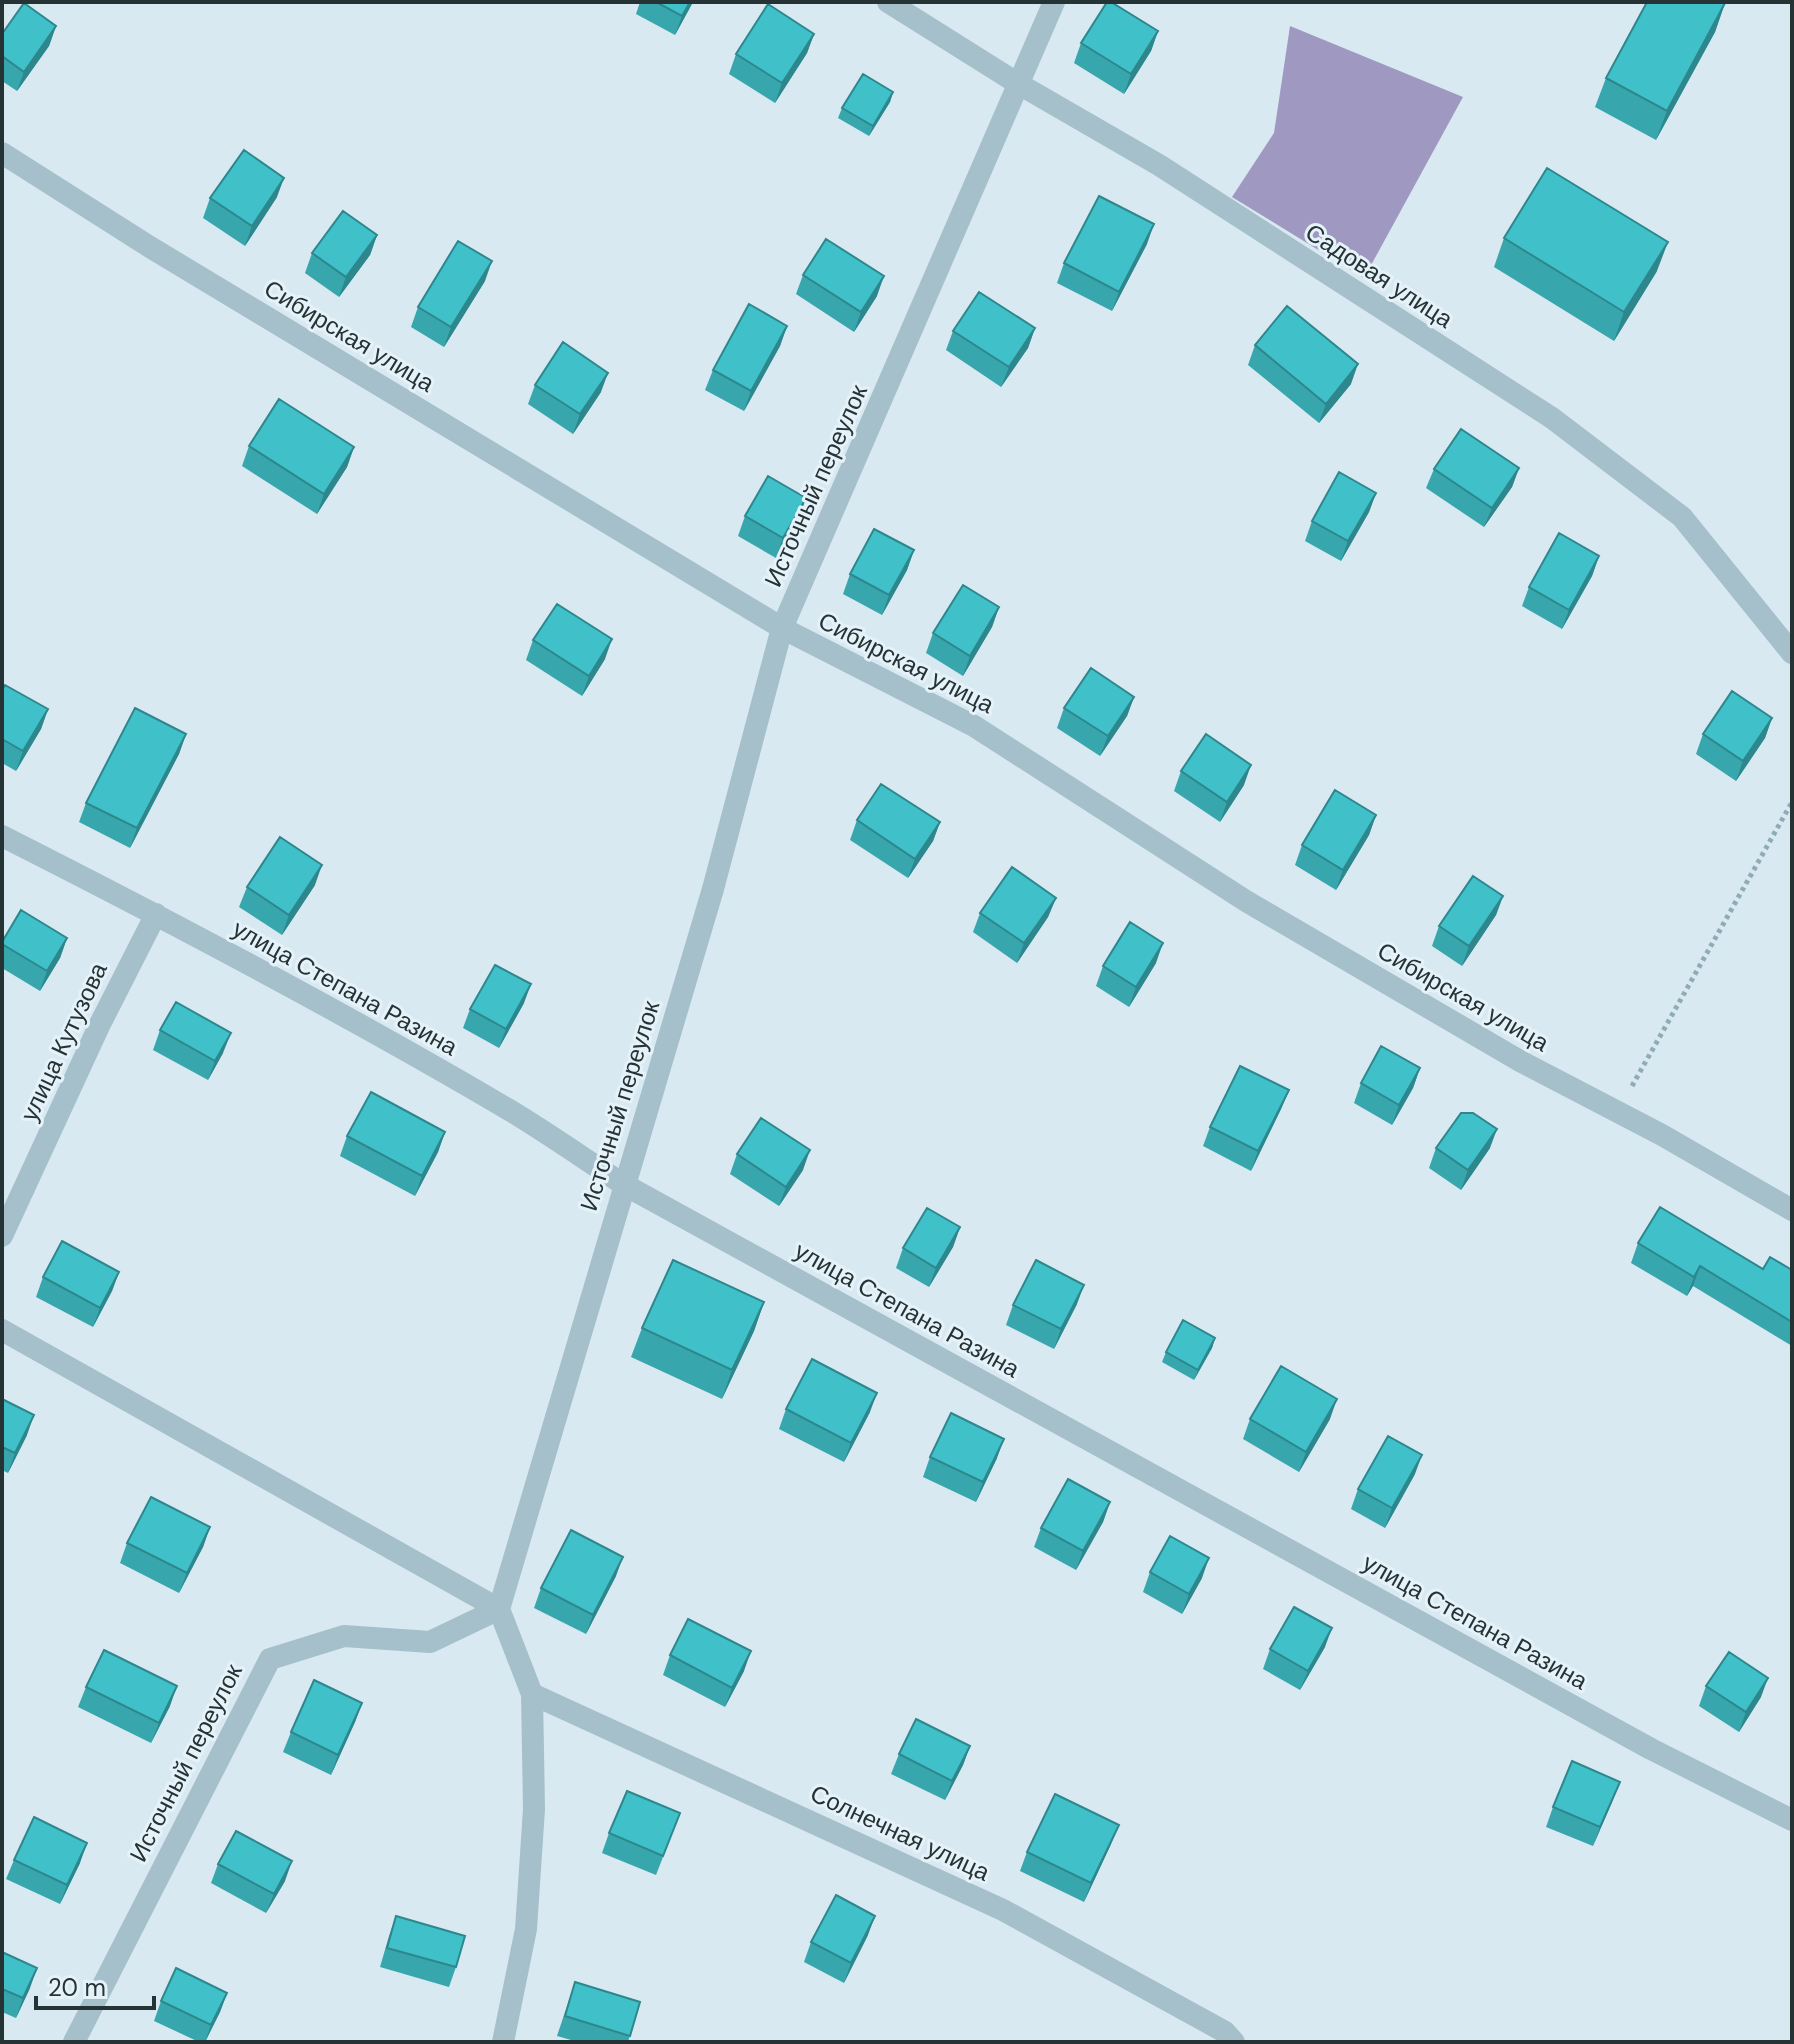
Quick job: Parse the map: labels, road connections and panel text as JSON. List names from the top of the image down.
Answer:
{
  "streets": {
    "street": [
      "Садовая улица",
      "Сибирская улица",
      "Источный переулок",
      "улица Степана Разина",
      "улица Кутузова",
      "Солнечная улица"
    ]
  },
  "crossings": [
    ["Садовая улица", "Источный переулок"],
    ["Сибирская улица", "Источный переулок"],
    ["Источный переулок", "улица Степана Разина"],
    ["улица Степана Разина", "улица Кутузова"]
  ],
  "scale_bar": "20 m"
}
